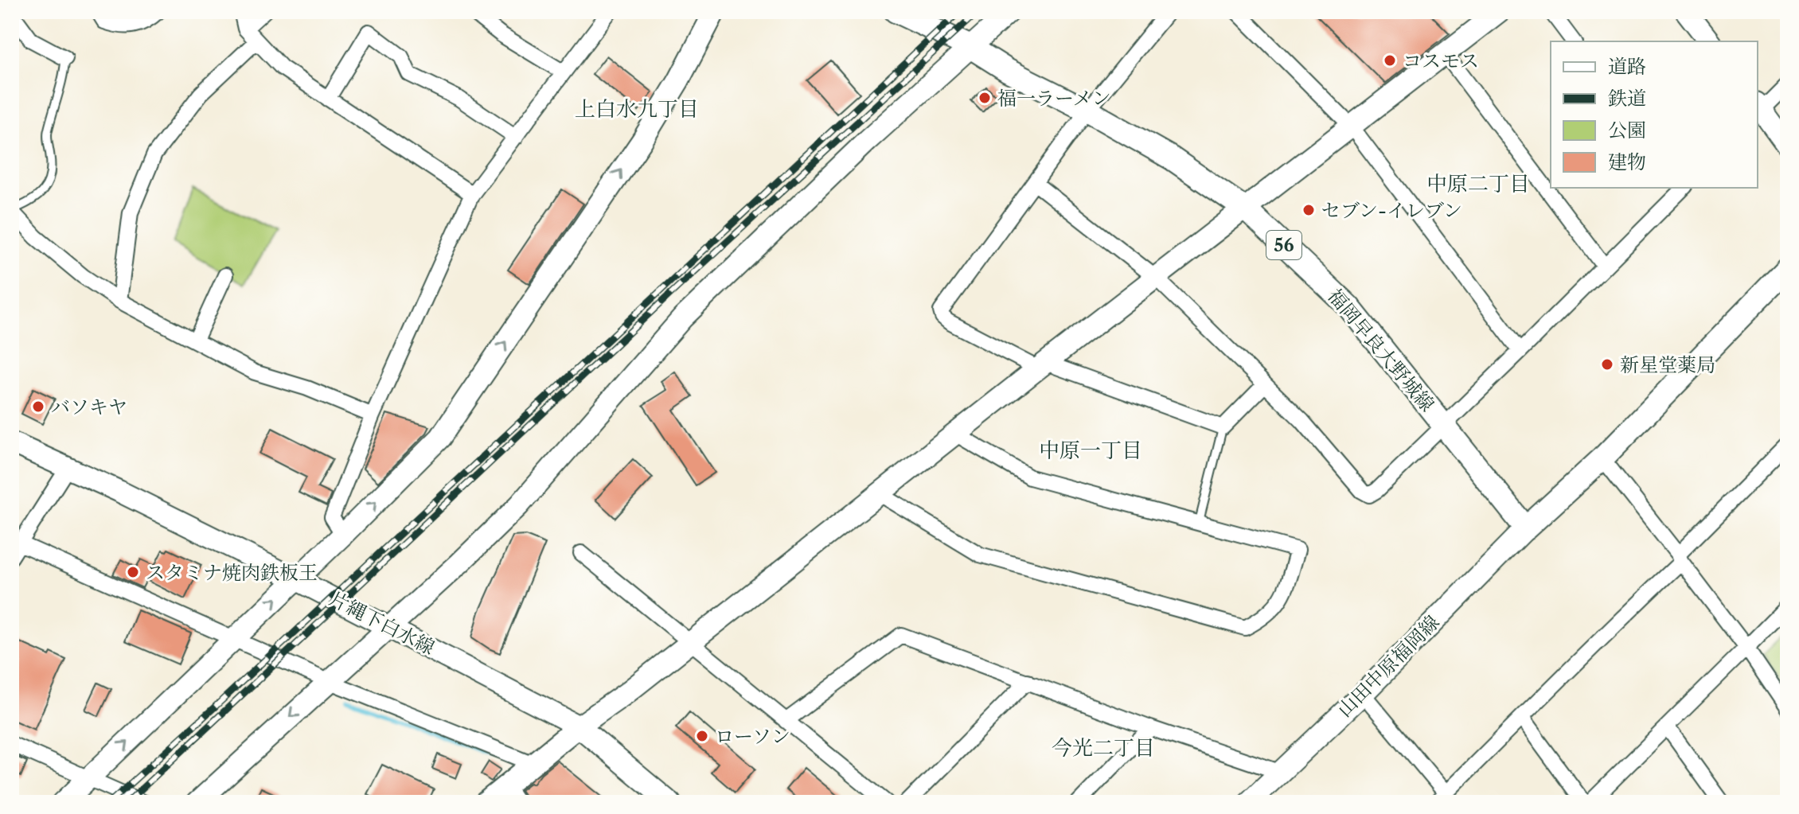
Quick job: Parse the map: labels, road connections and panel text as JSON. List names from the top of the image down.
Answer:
{
  "streets": {
    "main road": ["56", "福岡早良大野城線"],
    "street": ["片縄下白水線", "山田中原福岡線"]
  },
  "crossings": [
    ["福岡早良大野城線", "山田中原福岡線"]
  ],
  "districts": [
    "上白水九丁目",
    "中原二丁目",
    "中原一丁目",
    "今光二丁目"
  ],
  "places": [
    "コスモス",
    "福一ラーメン",
    "セブン-イレブン",
    "新星堂薬局",
    "バソキヤ",
    "スタミナ焼肉鉄板王",
    "ローソン"
  ],
  "legend": [
    "道路",
    "鉄道",
    "公園",
    "建物"
  ]
}
